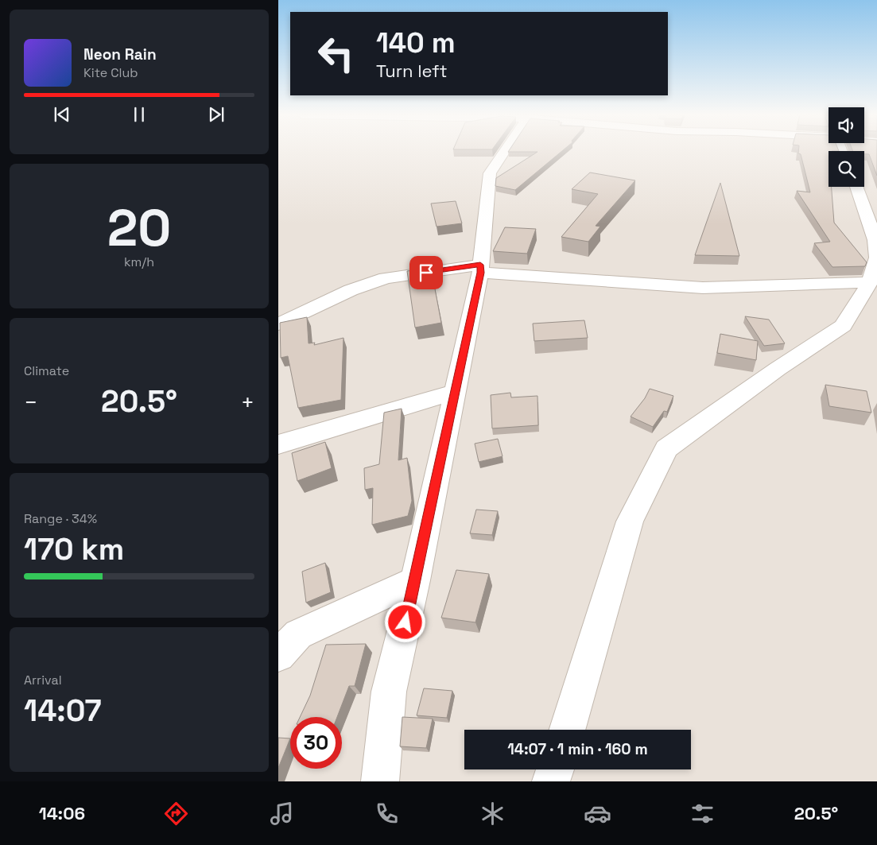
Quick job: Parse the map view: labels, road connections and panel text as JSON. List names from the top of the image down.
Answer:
{
  "page": {
    "turn": ["140 m", "Turn left"],
    "song": ["Neon Rain", "Kite Club"],
    "tile": [
      ["20", "km/h"],
      "Climate",
      ["Range · 34%", "170 km"],
      ["Arrival", "14:07"]
    ],
    "heat": ["−", "20.5°", "+"],
    "limit": "30",
    "trip": "14:07 · 1 min · 160 m",
    "tabs": ["14:06", "20.5°"]
  }
}
